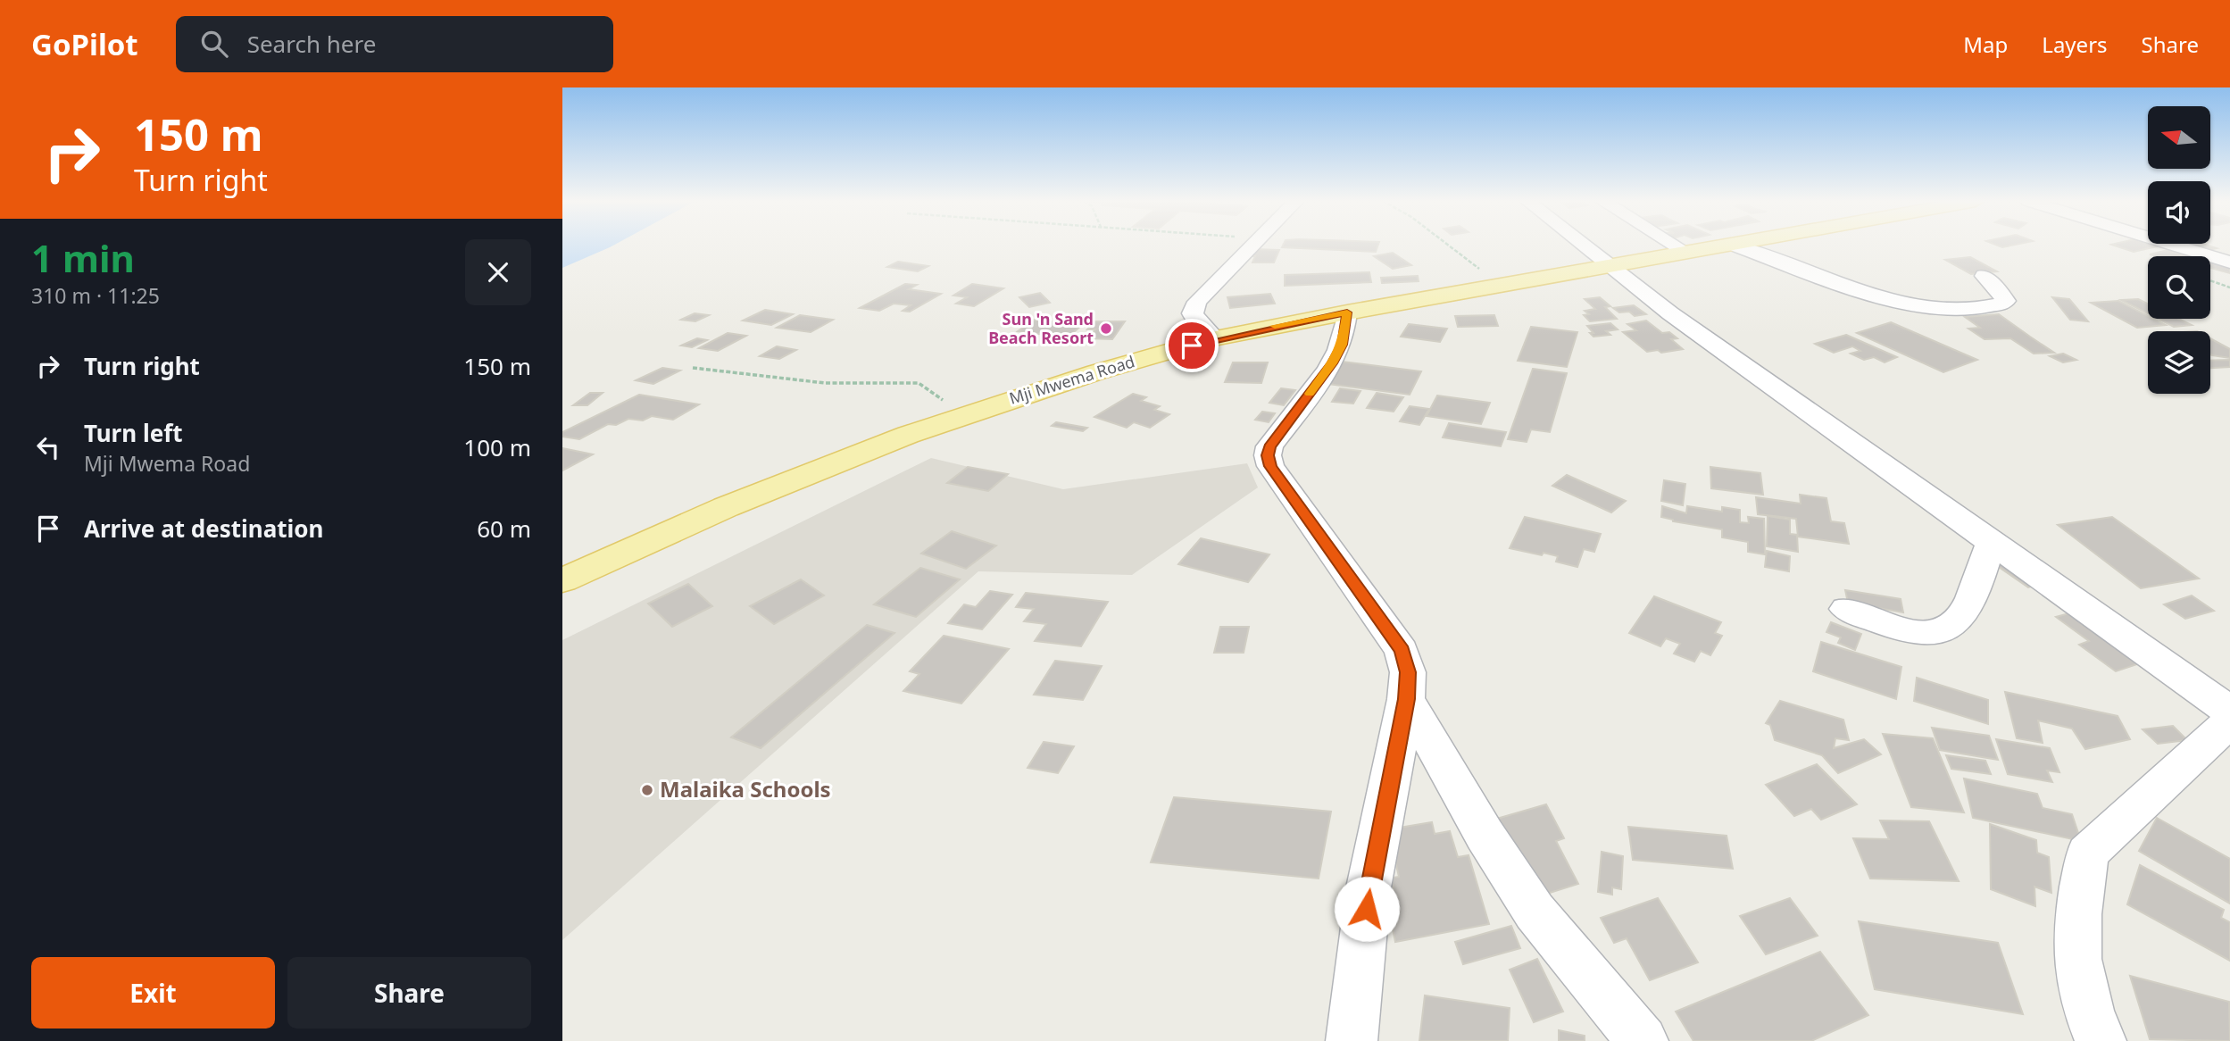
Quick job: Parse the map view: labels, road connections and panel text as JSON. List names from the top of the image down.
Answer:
{
  "streets": {
    "main road": ["Mji Mwema Road"]
  },
  "places": ["Sun 'n Sand Beach Resort", "Malaika Schools"],
  "north": "left",
  "page": {
    "header": "GoPilot",
    "search": "Search here",
    "nav": ["Map", "Layers", "Share"],
    "turn": ["150 m", "Turn right"],
    "heading": ["1 min", "310 m · 11:25"],
    "list": [
      {
        "name": "Turn right",
        "value": "150 m"
      },
      {
        "name": "Turn left",
        "note": "Mji Mwema Road",
        "value": "100 m"
      },
      {
        "name": "Arrive at destination",
        "value": "60 m"
      }
    ],
    "buttons": ["Exit", "Share"]
  }
}
